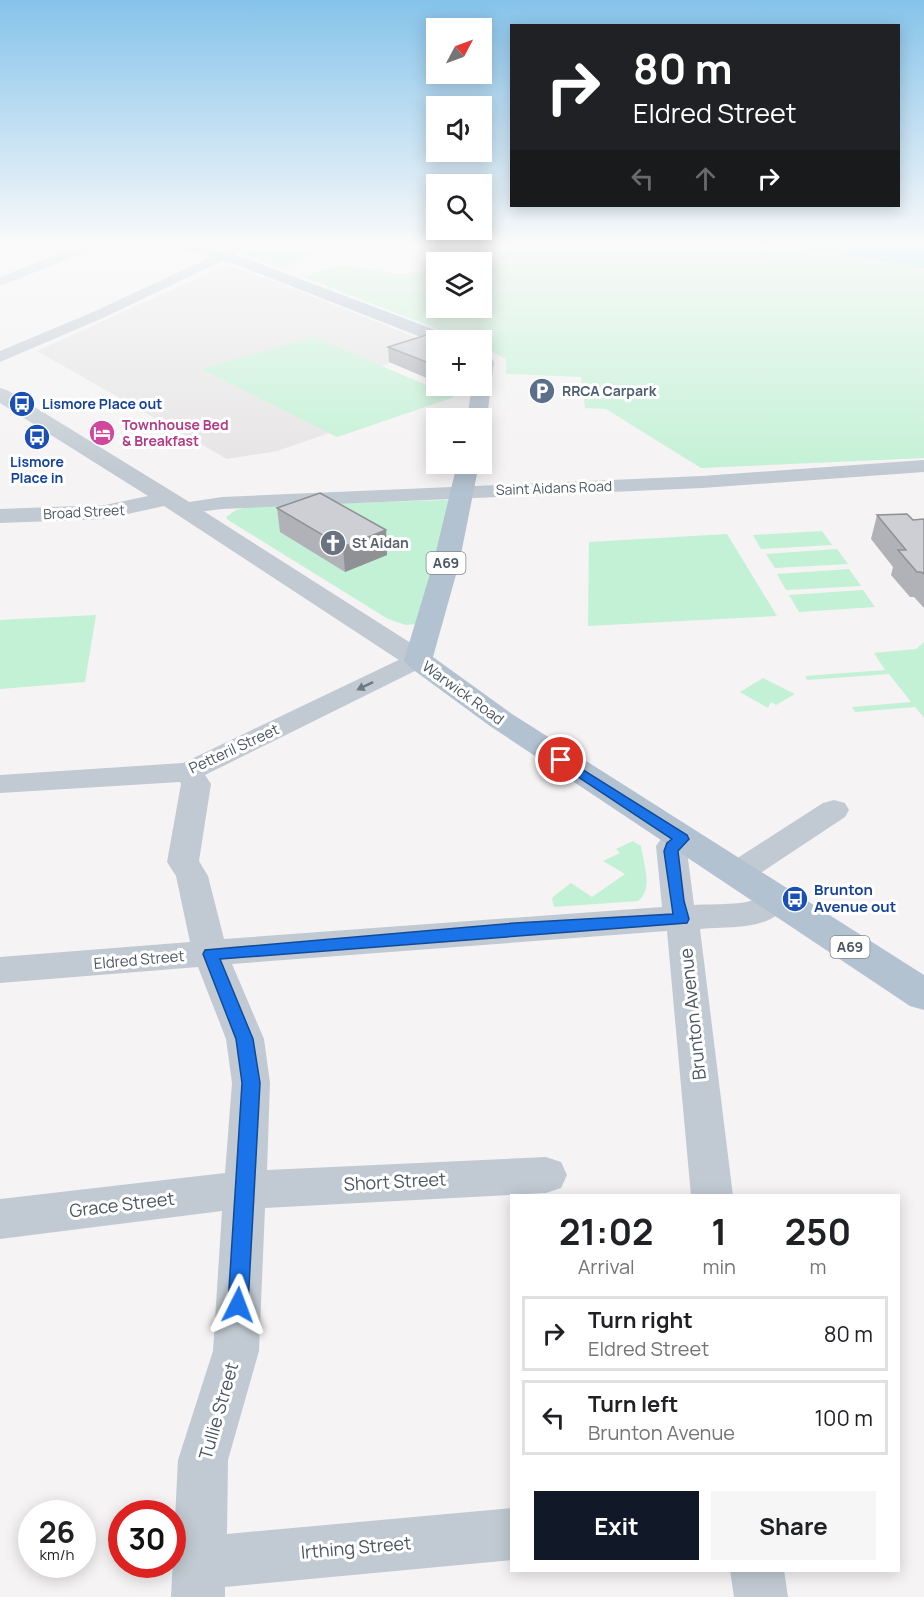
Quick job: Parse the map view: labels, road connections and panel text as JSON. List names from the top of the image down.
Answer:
{
  "streets": {
    "main road": ["A69", "Warwick Road"],
    "street": [
      "Saint Aidans Road",
      "Broad Street",
      "Petteril Street",
      "Eldred Street",
      "Brunton Avenue",
      "Short Street",
      "Grace Street",
      "Tullie Street",
      "Irthing Street"
    ]
  },
  "crossings": [
    ["Saint Aidans Road", "Broad Street"],
    ["Saint Aidans Road", "A69"],
    ["Saint Aidans Road", "Warwick Road"],
    ["Broad Street", "Warwick Road"],
    ["A69", "Warwick Road"],
    ["A69", "Petteril Street"],
    ["Warwick Road", "Petteril Street"],
    ["Warwick Road", "Eldred Street"],
    ["Warwick Road", "Brunton Avenue"],
    ["Petteril Street", "Tullie Street"],
    ["Eldred Street", "Brunton Avenue"],
    ["Eldred Street", "Tullie Street"],
    ["Short Street", "Grace Street"],
    ["Short Street", "Tullie Street"],
    ["Grace Street", "Tullie Street"],
    ["Tullie Street", "Irthing Street"]
  ],
  "one_way": ["Petteril Street"],
  "places": {
    "parking": ["RRCA Carpark"],
    "bus stop": ["Lismore Place out", "Lismore Place in", "Brunton Avenue out"],
    "hotel": ["Townhouse Bed & Breakfast"],
    "church": ["St Aidan"]
  },
  "north": "top right",
  "page": {
    "map_buttons": ["+", "−"],
    "turn": ["80 m", "Eldred Street"],
    "eta": [
      "21:02",
      "Arrival",
      "1",
      "min",
      "250",
      "m"
    ],
    "list": [
      {
        "name": "Turn right",
        "note": "Eldred Street",
        "value": "80 m"
      },
      {
        "name": "Turn left",
        "note": "Brunton Avenue",
        "value": "100 m"
      }
    ],
    "buttons": ["Exit", "Share"],
    "speed": "26 km/h",
    "limit": "30"
  }
}
